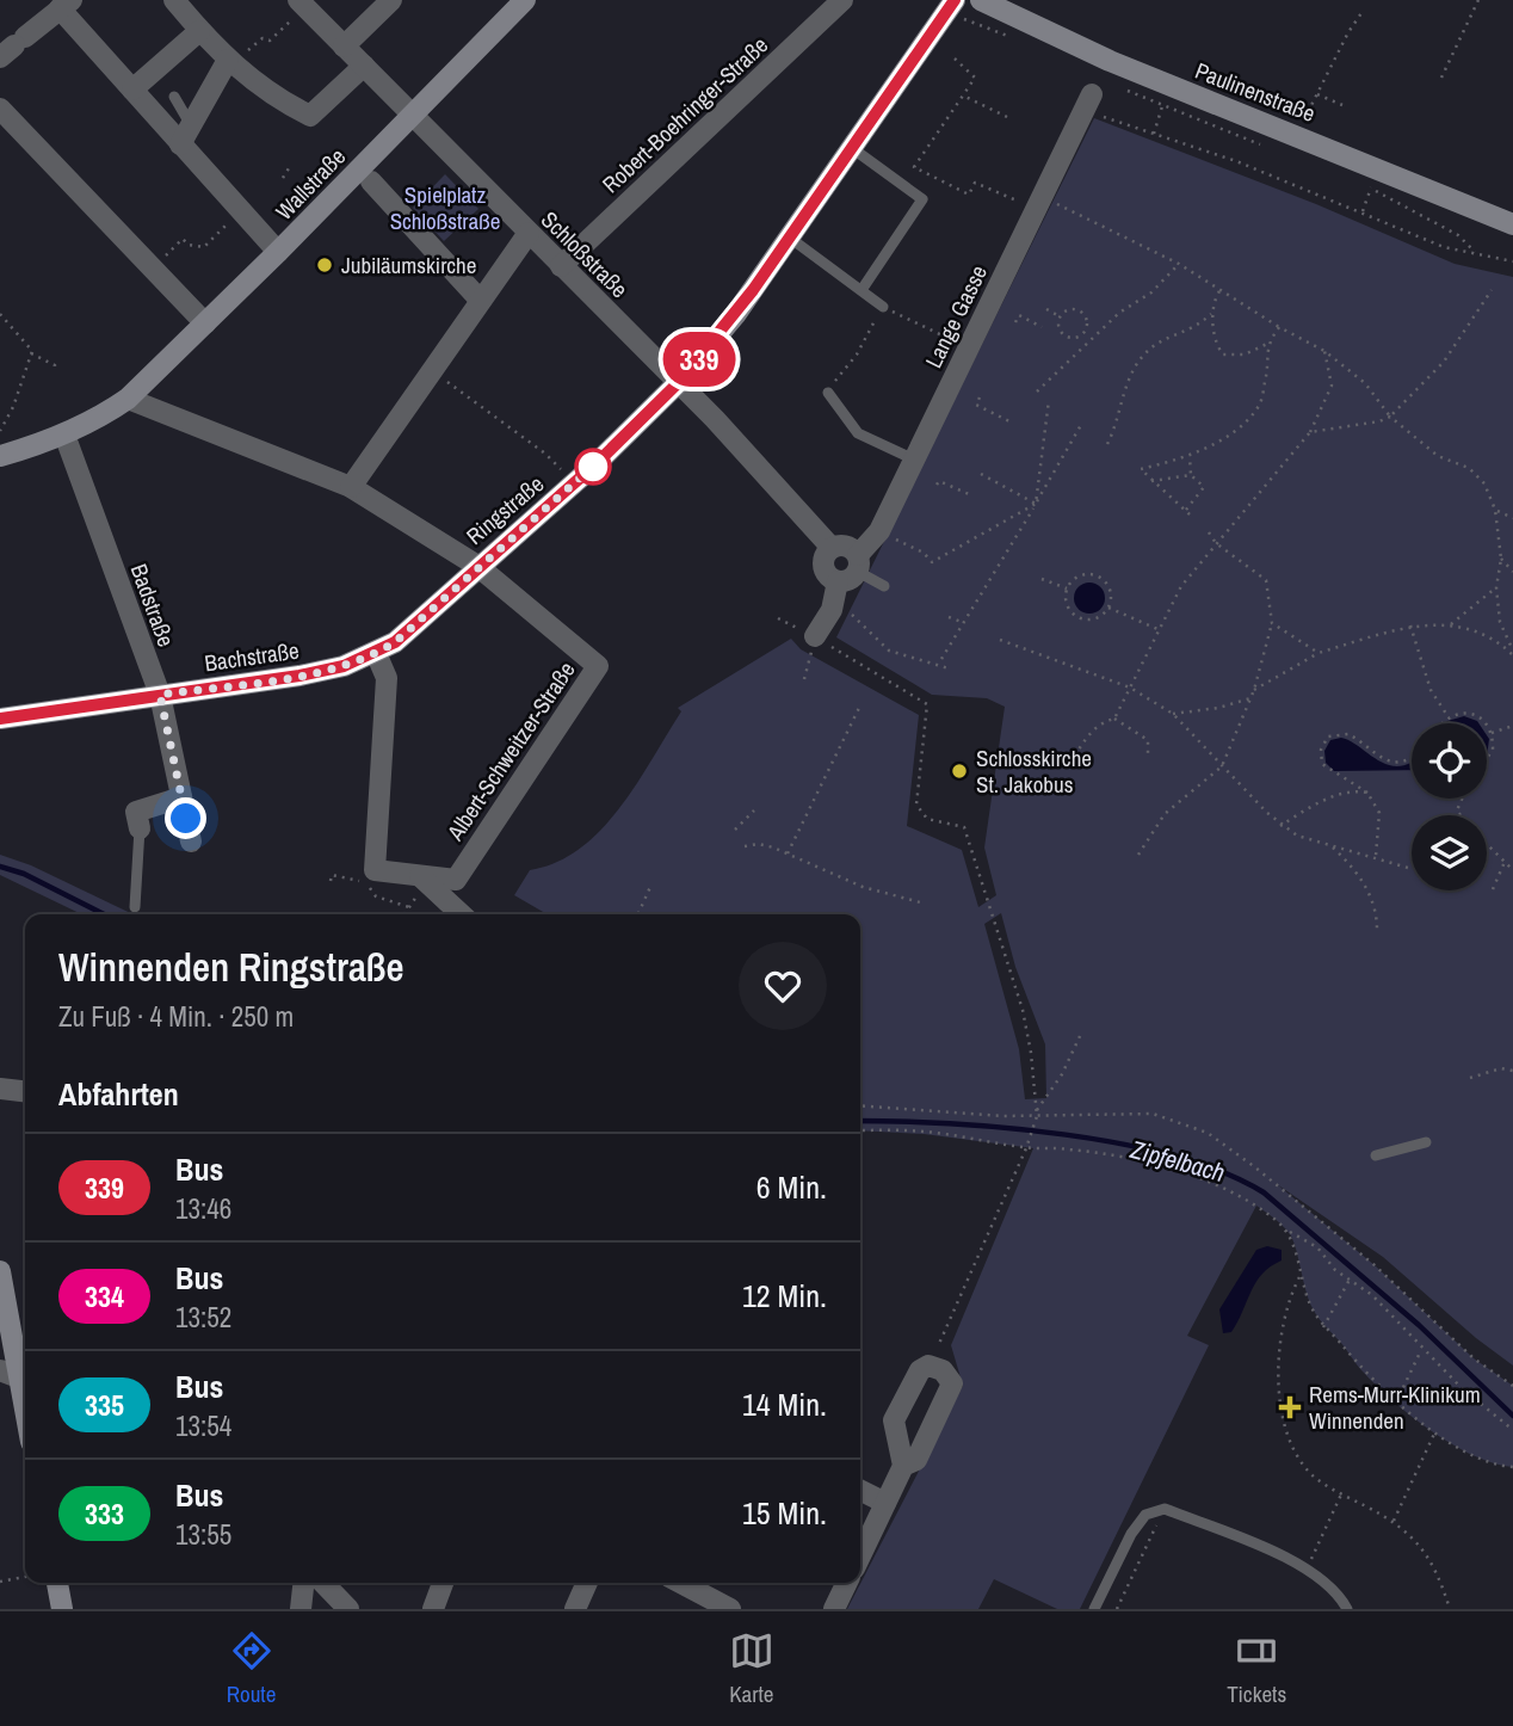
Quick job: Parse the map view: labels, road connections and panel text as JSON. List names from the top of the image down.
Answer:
{
  "streets": {
    "street": [
      "Paulinenstraße",
      "Robert-Boehringer-Straße",
      "Wallstraße",
      "Schloßstraße",
      "Lange Gasse",
      "Ringstraße",
      "Badstraße",
      "Bachstraße",
      "Albert-Schweitzer-Straße"
    ]
  },
  "crossings": [
    ["Robert-Boehringer-Straße", "Schloßstraße"],
    ["Wallstraße", "Schloßstraße"],
    ["Wallstraße", "Ringstraße"],
    ["Schloßstraße", "Lange Gasse"],
    ["Schloßstraße", "Ringstraße"],
    ["Ringstraße", "Bachstraße"],
    ["Ringstraße", "Albert-Schweitzer-Straße"],
    ["Badstraße", "Bachstraße"],
    ["Bachstraße", "Albert-Schweitzer-Straße"]
  ],
  "water": ["Zipfelbach"],
  "parks": ["Spielplatz Schloßstraße"],
  "places": {
    "other": ["Jubiläumskirche", "Schlosskirche St. Jakobus"],
    "health": ["Rems-Murr-Klinikum Winnenden"]
  },
  "lines": ["bus line 339"],
  "page": {
    "on_map": "339",
    "heading": [
      ["Winnenden Ringstraße", "Zu Fuß · 4 Min. · 250 m"],
      "Abfahrten"
    ],
    "list": [
      {
        "mark": "339",
        "name": "Bus",
        "note": "13:46",
        "value": "6 Min."
      },
      {
        "mark": "334",
        "name": "Bus",
        "note": "13:52",
        "value": "12 Min."
      },
      {
        "mark": "335",
        "name": "Bus",
        "note": "13:54",
        "value": "14 Min."
      },
      {
        "mark": "333",
        "name": "Bus",
        "note": "13:55",
        "value": "15 Min."
      }
    ],
    "tabs": ["Route", "Karte", "Tickets"]
  }
}
